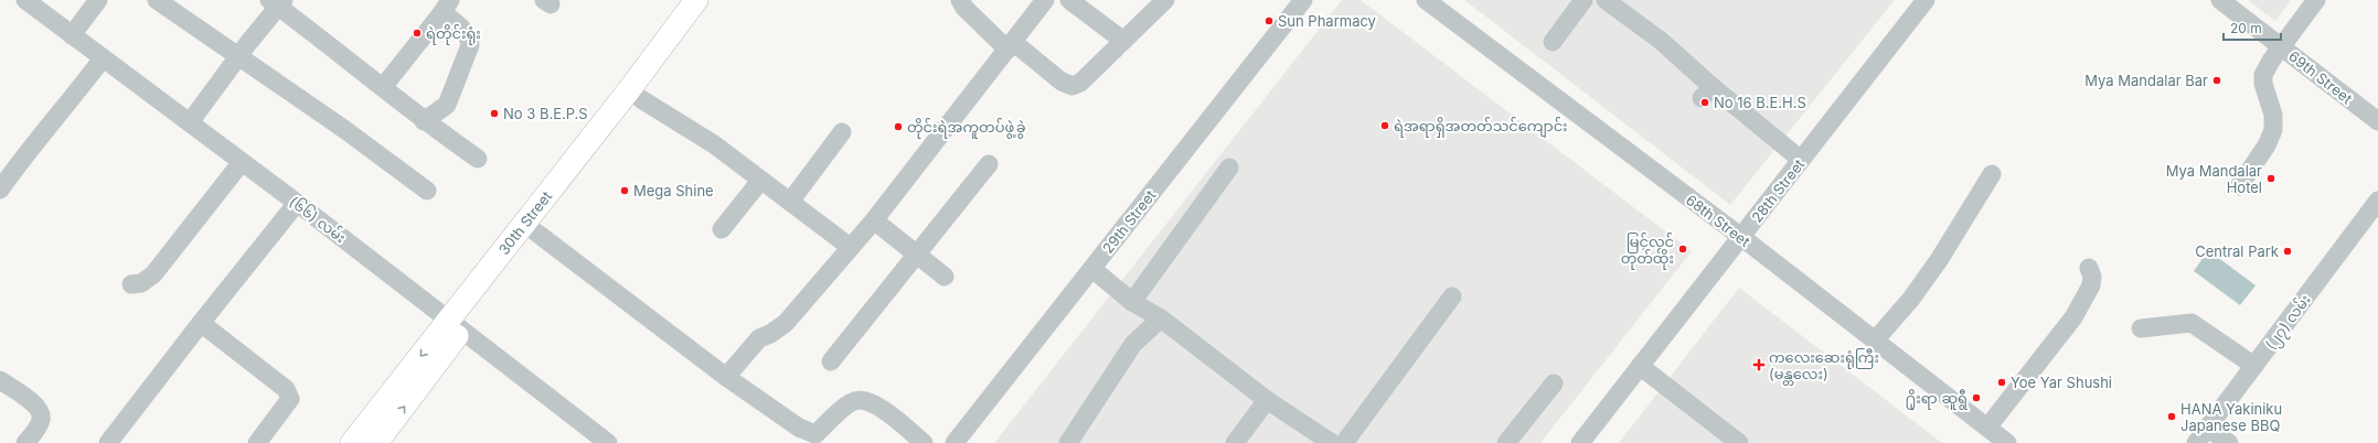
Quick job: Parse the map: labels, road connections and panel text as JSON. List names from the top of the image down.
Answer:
{
  "streets": {
    "main road": ["30th Street"],
    "street": [
      "69th Street",
      "28th Street",
      "(၆၆) လမ်း",
      "68th Street",
      "29th Street",
      "(၂၇) လမ်း"
    ]
  },
  "crossings": [
    ["28th Street", "68th Street"],
    ["(၆၆) လမ်း", "30th Street"]
  ],
  "places": {
    "other": [
      "Sun Pharmacy",
      "ရဲတိုင်းရုံး",
      "Mya Mandalar Bar",
      "No 16 B.E.H.S",
      "No 3 B.E.P.S",
      "ရဲအရာရှိအတတ်သင်ကျောင်း",
      "တိုင်းရဲအကူတပ်ဖွဲ့ခွဲ",
      "Mya Mandalar Hotel",
      "Mega Shine",
      "မြင့်လွင် တုတ်ထိုး",
      "Central Park",
      "Yoe Yar Shushi",
      "႐ိုးရာ ဆူရွီ",
      "HANA Yakiniku Japanese BBQ"
    ],
    "health": ["ကလေးဆေးရုံကြီး (မန္တလေး)"]
  },
  "scale_bar": "20 m"
}
